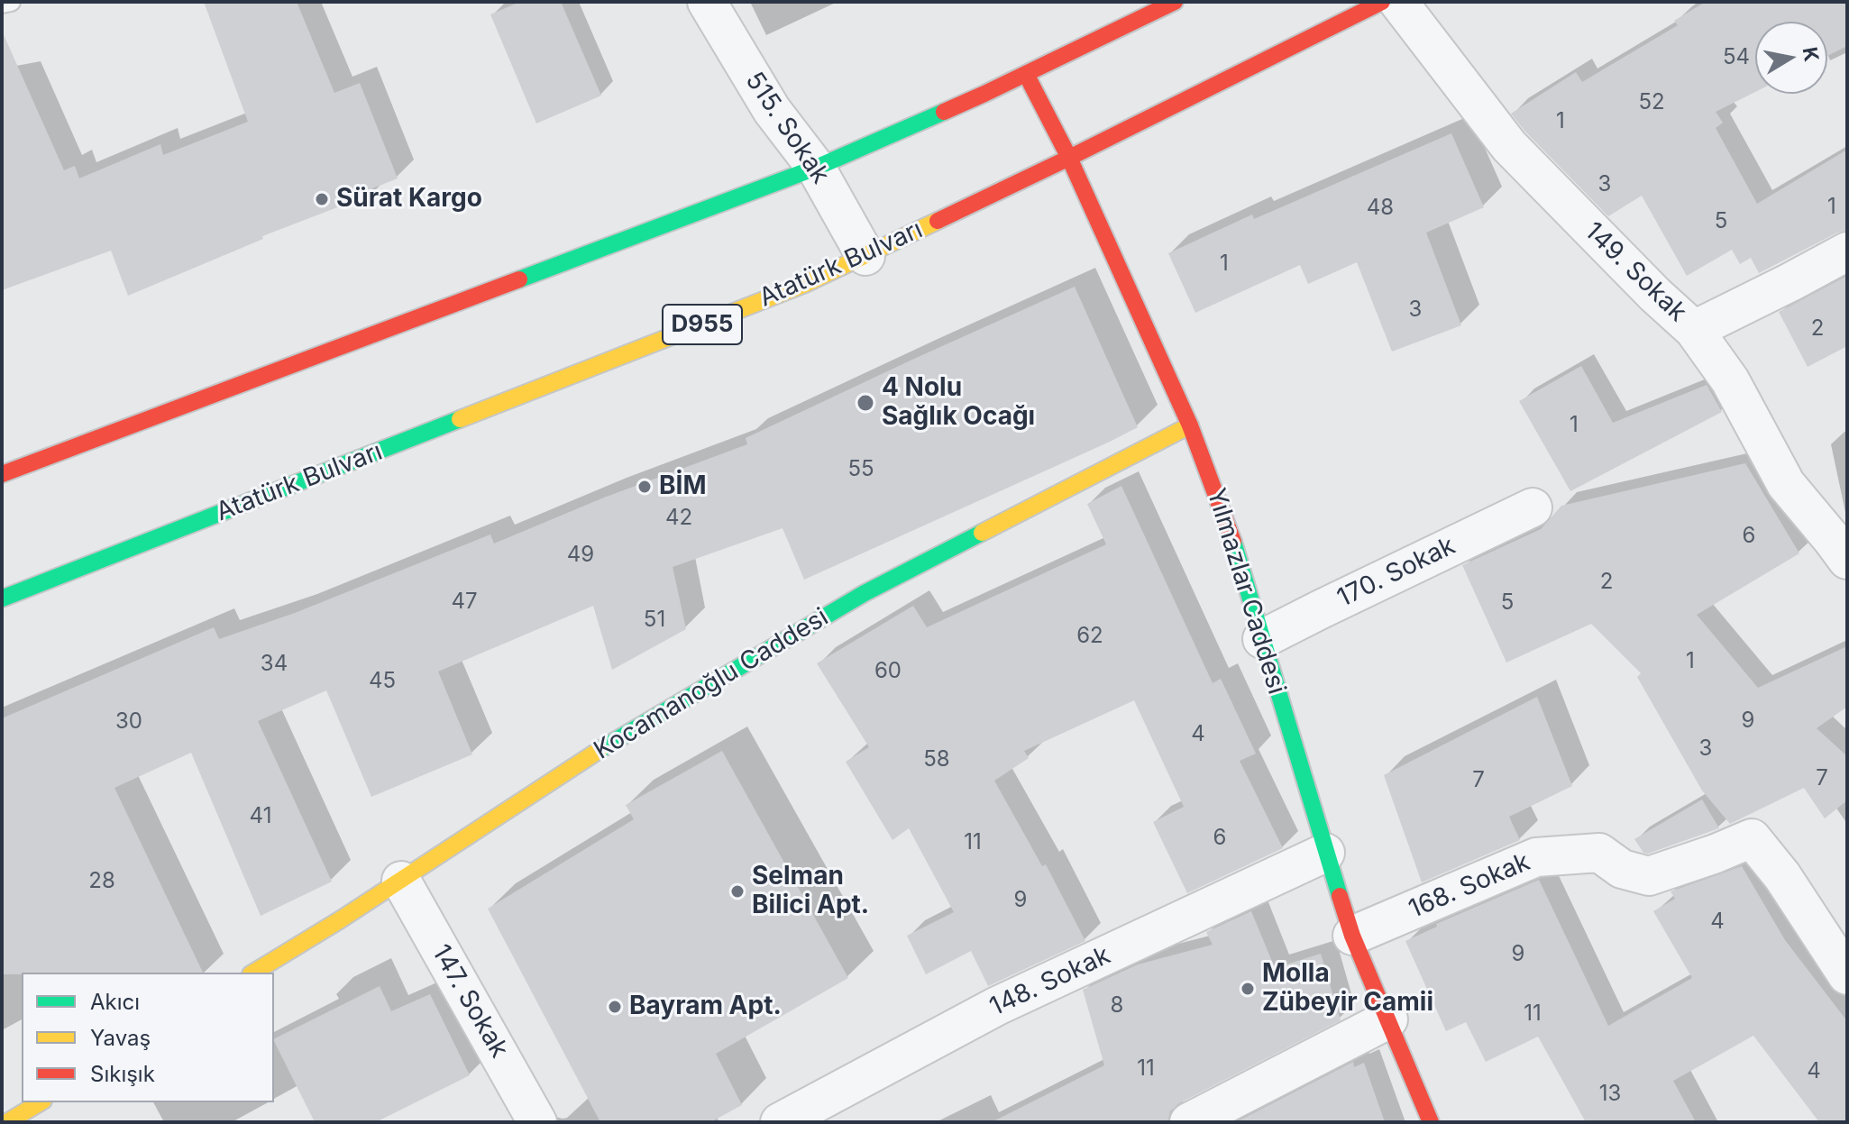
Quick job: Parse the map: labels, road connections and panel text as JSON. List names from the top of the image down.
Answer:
{
  "streets": {
    "main road": [
      "Atatürk Bulvarı",
      "D955",
      "Yılmazlar Caddesi",
      "Kocamanoğlu Caddesi"
    ],
    "street": [
      "515. Sokak",
      "149. Sokak",
      "170. Sokak",
      "168. Sokak",
      "148. Sokak",
      "147. Sokak"
    ]
  },
  "crossings": [
    ["515. Sokak", "Atatürk Bulvarı"],
    ["Atatürk Bulvarı", "Yılmazlar Caddesi"],
    ["170. Sokak", "Yılmazlar Caddesi"],
    ["Yılmazlar Caddesi", "Kocamanoğlu Caddesi"],
    ["Yılmazlar Caddesi", "168. Sokak"],
    ["Yılmazlar Caddesi", "148. Sokak"],
    ["Kocamanoğlu Caddesi", "147. Sokak"]
  ],
  "places": [
    "Sürat Kargo",
    "4 Nolu Sağlık Ocağı",
    "BİM",
    "Selman Bilici Apt.",
    "Molla Zübeyir Camii",
    "Bayram Apt."
  ],
  "house_numbers": [
    "54",
    "52",
    "1",
    "3",
    "1",
    "48",
    "5",
    "1",
    "3",
    "2",
    "1",
    "55",
    "42",
    "6",
    "49",
    "2",
    "47",
    "5",
    "51",
    "62",
    "1",
    "34",
    "60",
    "45",
    "9",
    "30",
    "4",
    "3",
    "58",
    "7",
    "7",
    "41",
    "6",
    "11",
    "28",
    "9",
    "4",
    "9",
    "8",
    "11",
    "11",
    "4",
    "13"
  ],
  "legend": ["Akıcı", "Yavaş", "Sıkışık"],
  "north": "right"
}
